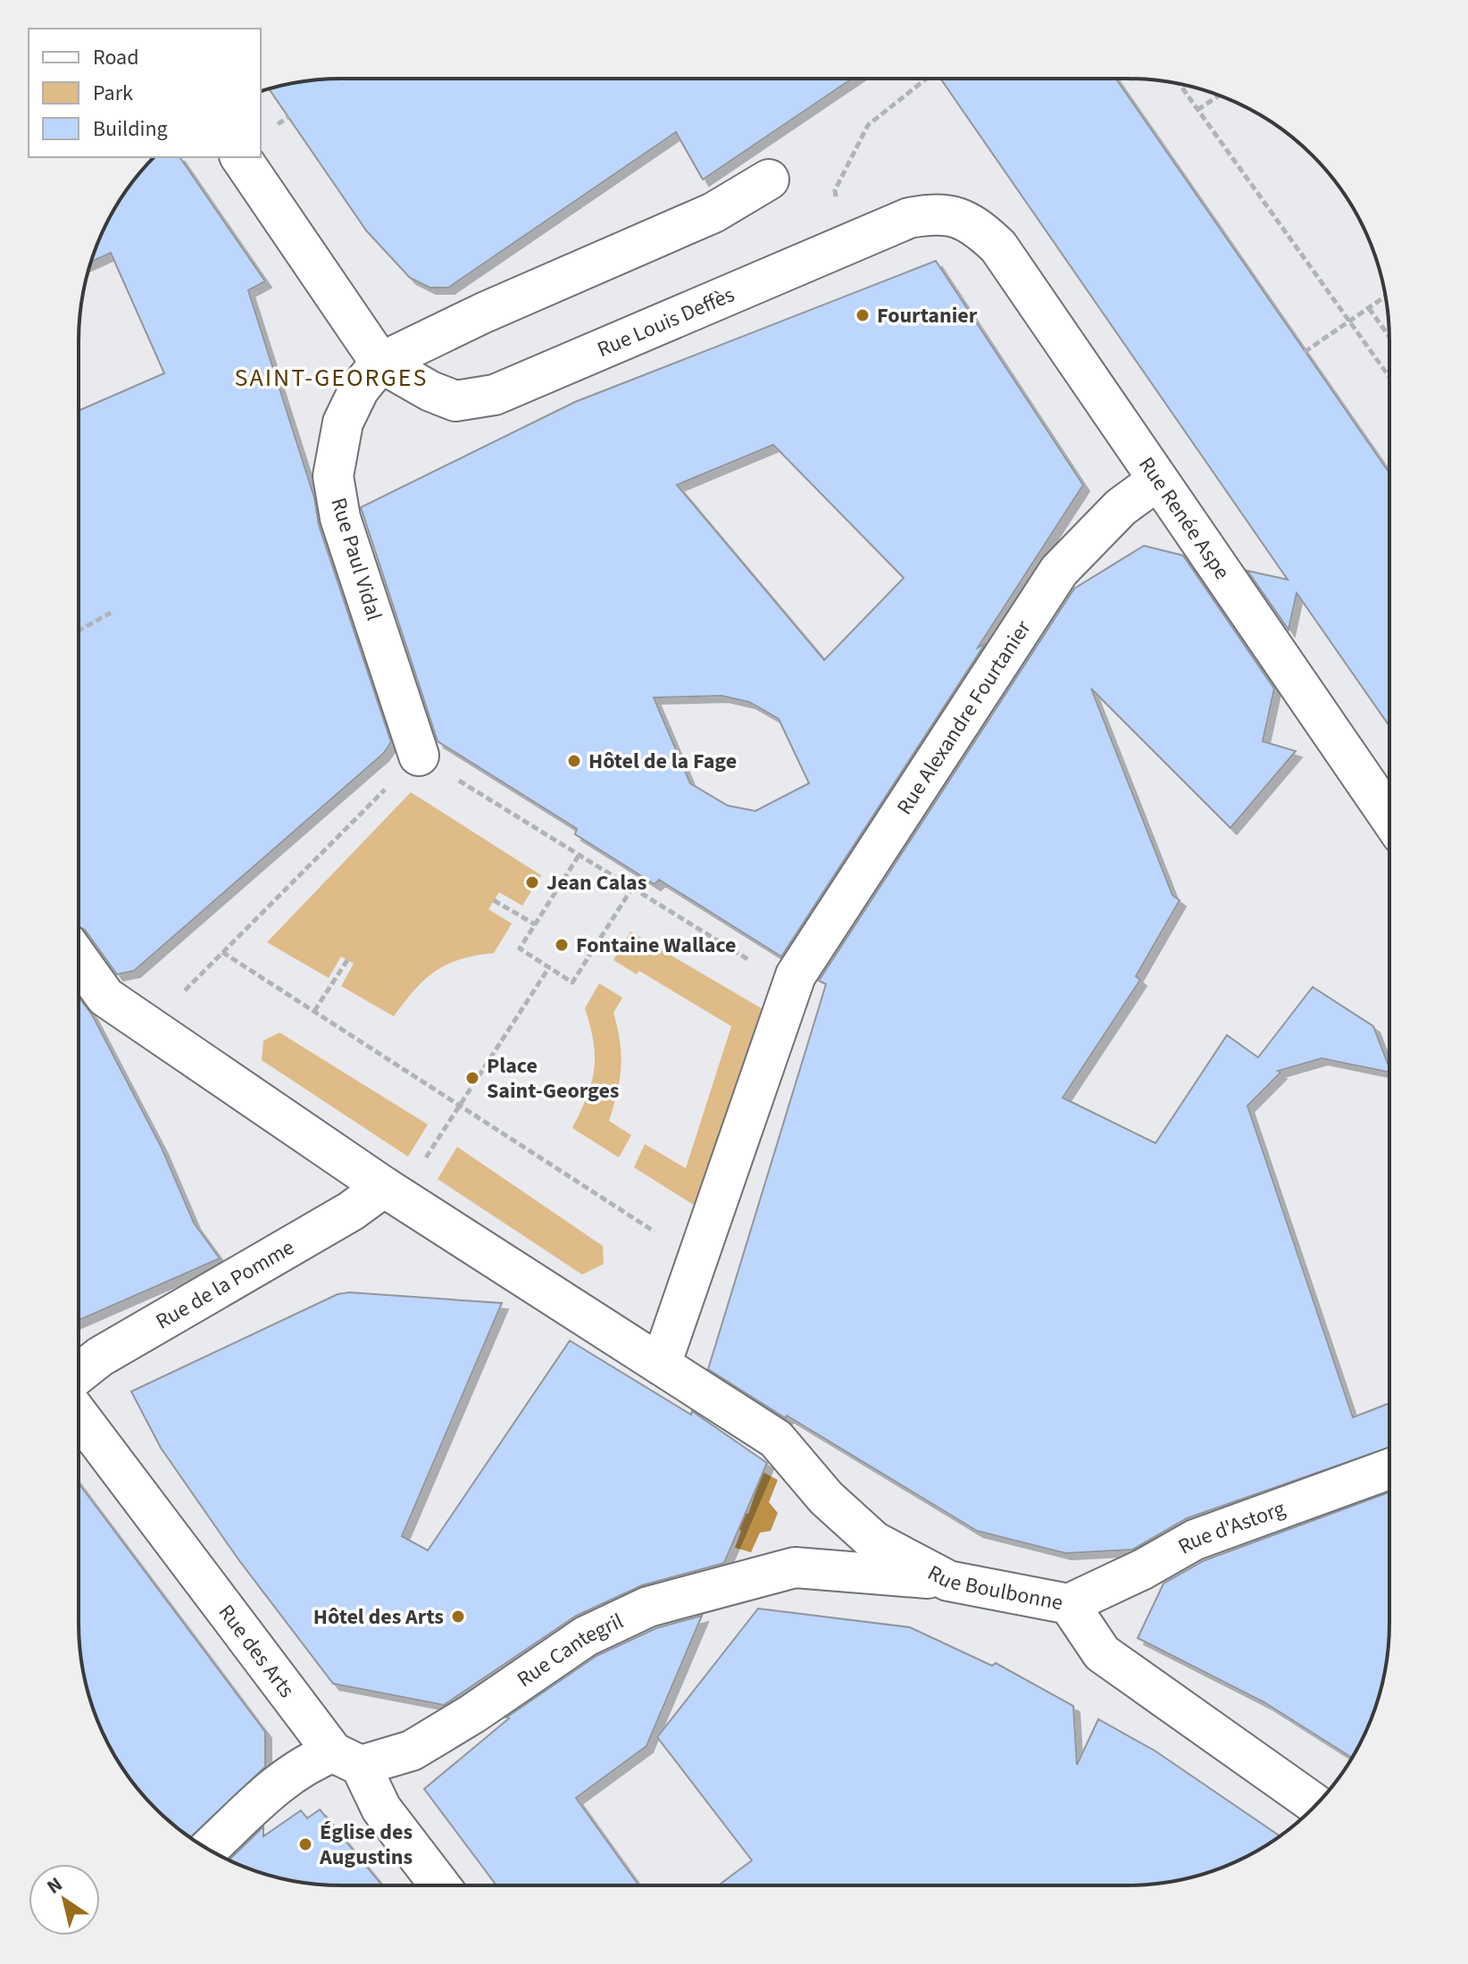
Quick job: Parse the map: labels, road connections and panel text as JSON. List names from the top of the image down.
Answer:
{
  "streets": {
    "street": [
      "Rue Louis Deffès",
      "Rue Renée Aspe",
      "Rue Paul Vidal",
      "Rue Alexandre Fourtanier",
      "Rue de la Pomme",
      "Rue d'Astorg",
      "Rue Boulbonne",
      "Rue des Arts",
      "Rue Cantegril"
    ]
  },
  "crossings": [
    ["Rue Louis Deffès", "Rue Renée Aspe"],
    ["Rue Louis Deffès", "Rue Paul Vidal"],
    ["Rue Renée Aspe", "Rue Alexandre Fourtanier"],
    ["Rue d'Astorg", "Rue Boulbonne"],
    ["Rue Boulbonne", "Rue Cantegril"],
    ["Rue des Arts", "Rue Cantegril"]
  ],
  "districts": ["SAINT-GEORGES"],
  "places": [
    "Fourtanier",
    "Hôtel de la Fage",
    "Jean Calas",
    "Fontaine Wallace",
    "Place Saint-Georges",
    "Hôtel des Arts",
    "Église des Augustins"
  ],
  "legend": ["Road", "Park", "Building"],
  "north": "top left"
}
